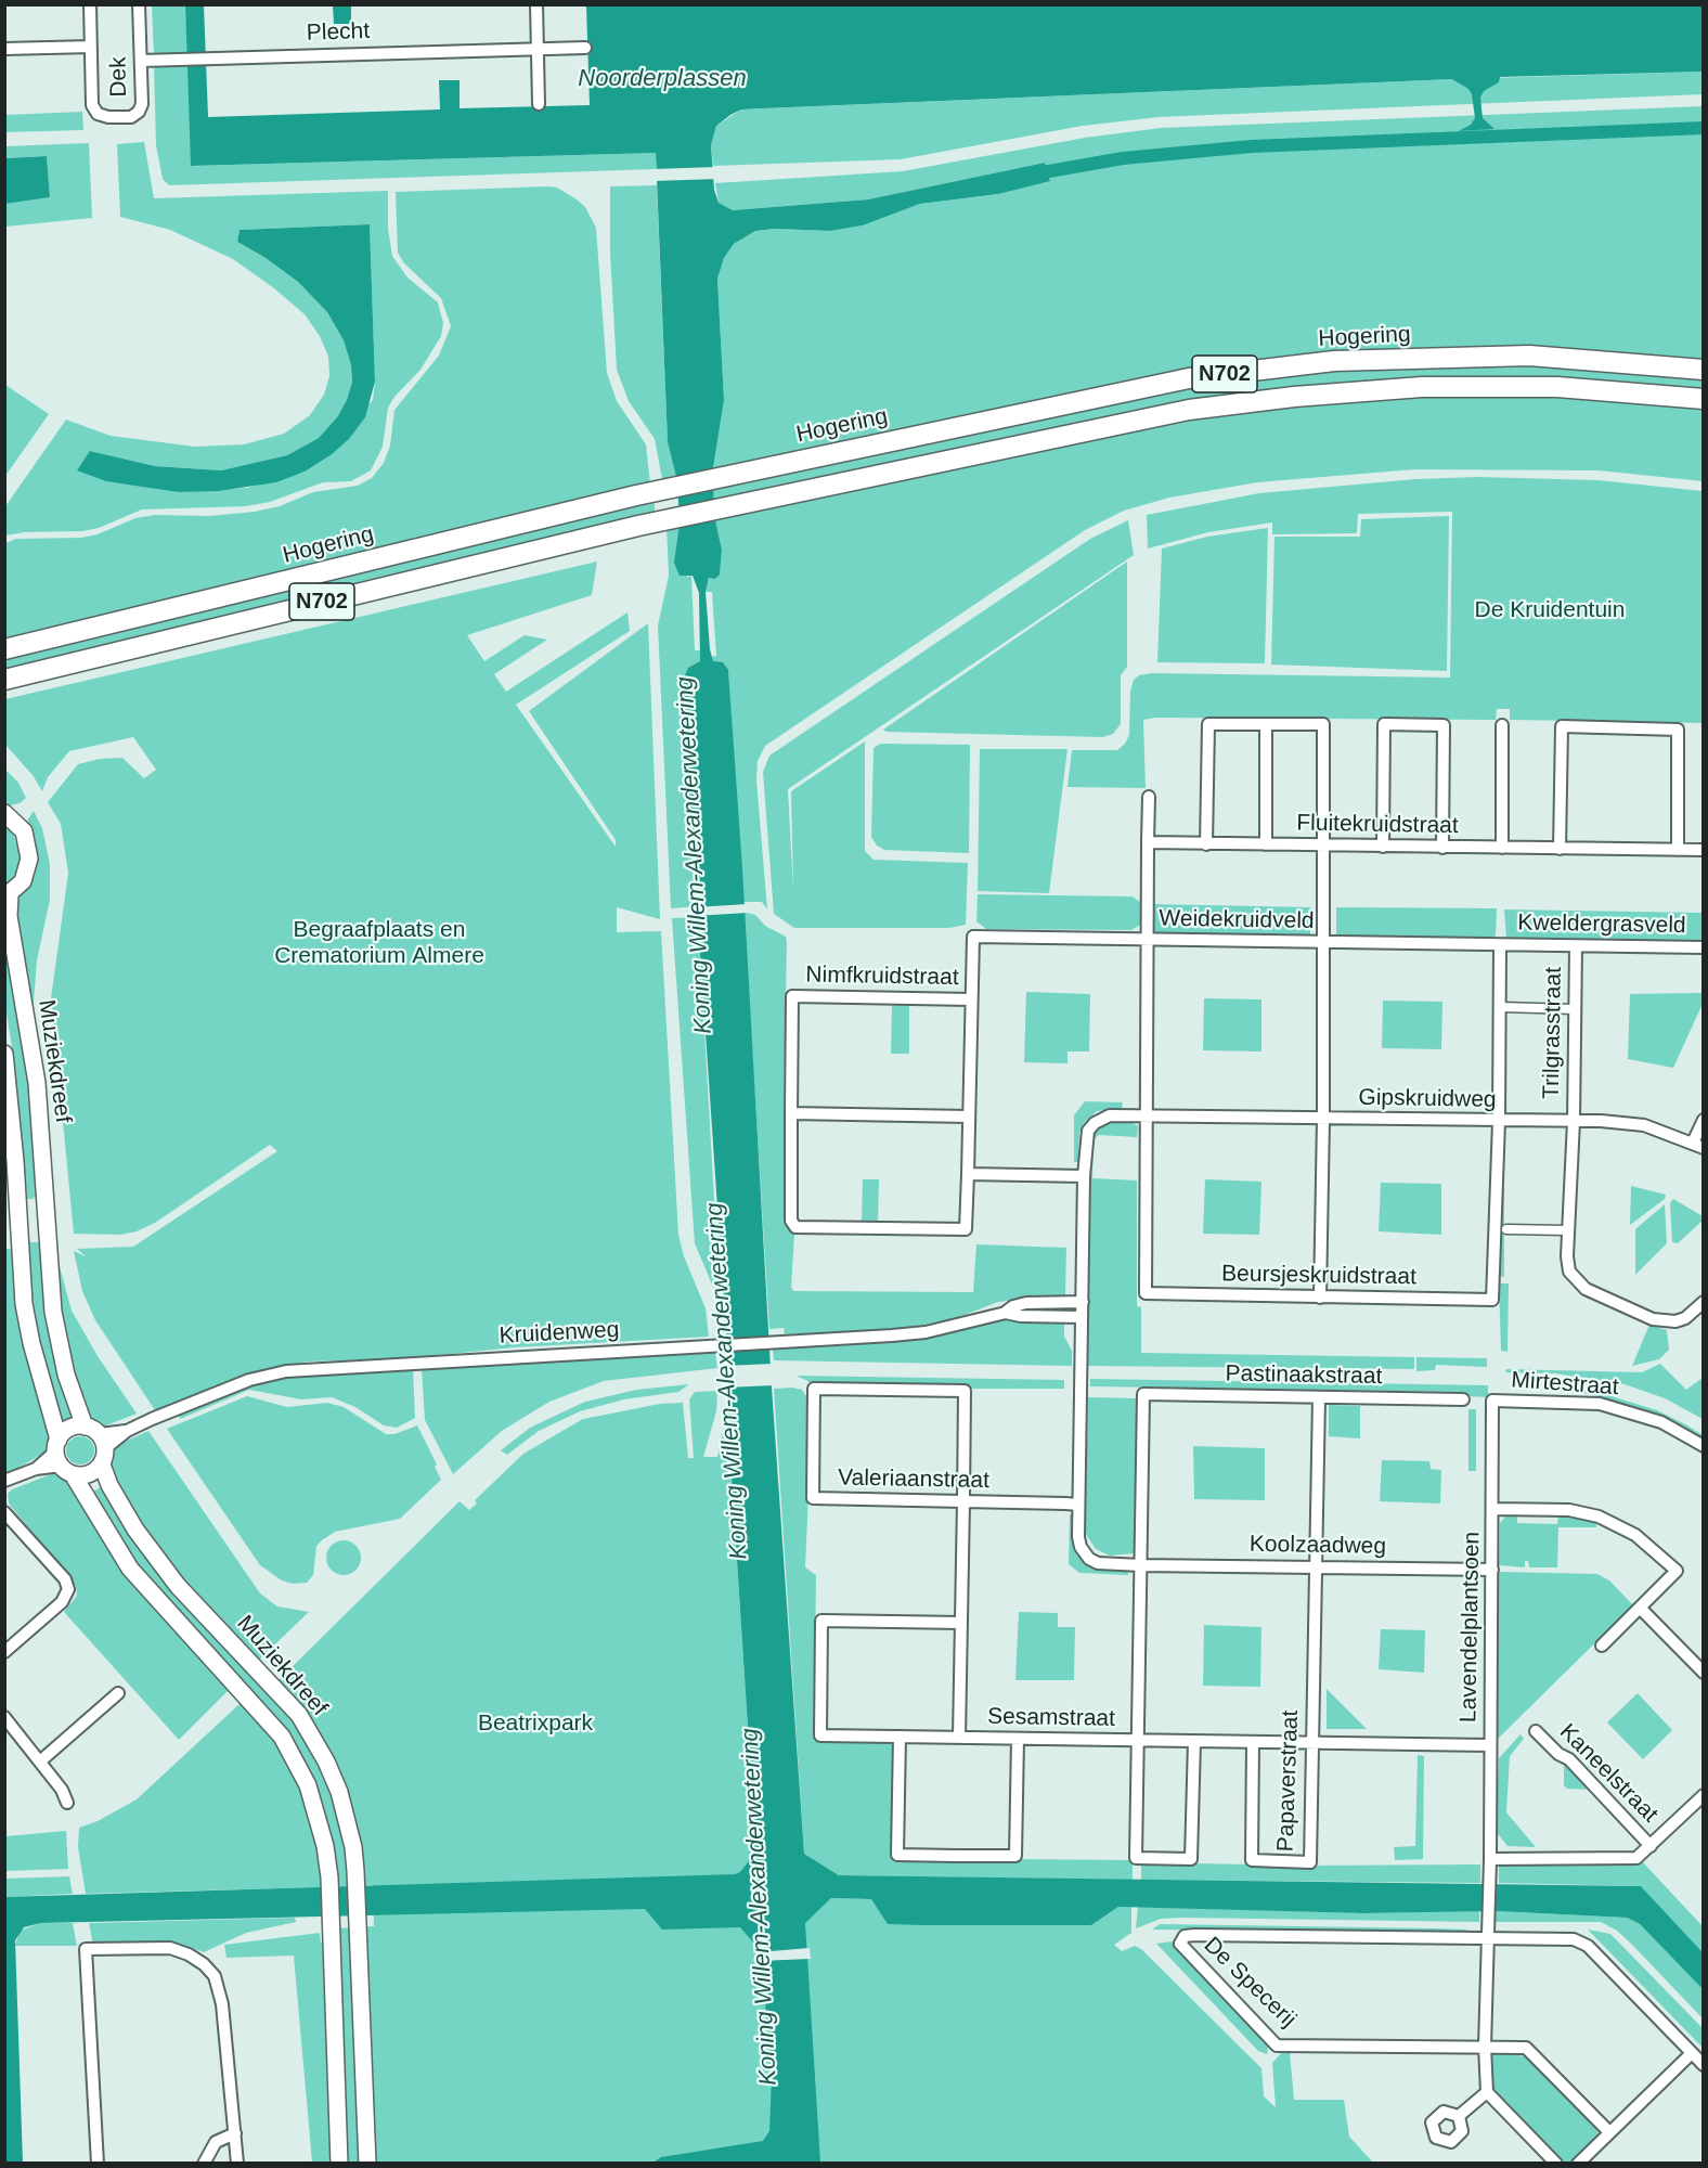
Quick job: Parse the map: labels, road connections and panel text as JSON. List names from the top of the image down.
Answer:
{
  "streets": {
    "highway": ["Hogering", "N702"],
    "main road": ["Muziekdreef"],
    "street": [
      "Plecht",
      "Dek",
      "Fluitekruidstraat",
      "Weidekruidveld",
      "Kweldergrasveld",
      "Nimfkruidstraat",
      "Trilgrasstraat",
      "Gipskruidweg",
      "Beursjeskruidstraat",
      "Kruidenweg",
      "Pastinaakstraat",
      "Mirtestraat",
      "Valeriaanstraat",
      "Koolzaadweg",
      "Lavendelplantsoen",
      "Sesamstraat",
      "Kaneelstraat",
      "Papaverstraat",
      "De Specerij"
    ]
  },
  "crossings": [
    ["Plecht", "Dek"],
    ["Weidekruidveld", "Kweldergrasveld"],
    ["Weidekruidveld", "Nimfkruidstraat"],
    ["Kweldergrasveld", "Trilgrasstraat"],
    ["Trilgrasstraat", "Gipskruidweg"],
    ["Muziekdreef", "Kruidenweg"],
    ["Gipskruidweg", "Beursjeskruidstraat"],
    ["Gipskruidweg", "Kruidenweg"],
    ["Gipskruidweg", "Koolzaadweg"],
    ["Pastinaakstraat", "Koolzaadweg"],
    ["Pastinaakstraat", "Papaverstraat"],
    ["Mirtestraat", "Lavendelplantsoen"],
    ["Valeriaanstraat", "Koolzaadweg"],
    ["Valeriaanstraat", "Sesamstraat"],
    ["Koolzaadweg", "Lavendelplantsoen"],
    ["Koolzaadweg", "Papaverstraat"],
    ["Lavendelplantsoen", "Sesamstraat"],
    ["Lavendelplantsoen", "De Specerij"],
    ["Sesamstraat", "Papaverstraat"]
  ],
  "water": ["Noorderplassen", "Koning Willem-Alexanderwetering"],
  "parks": ["De Kruidentuin", "Begraafplaats en Crematorium Almere", "Beatrixpark"]
}
